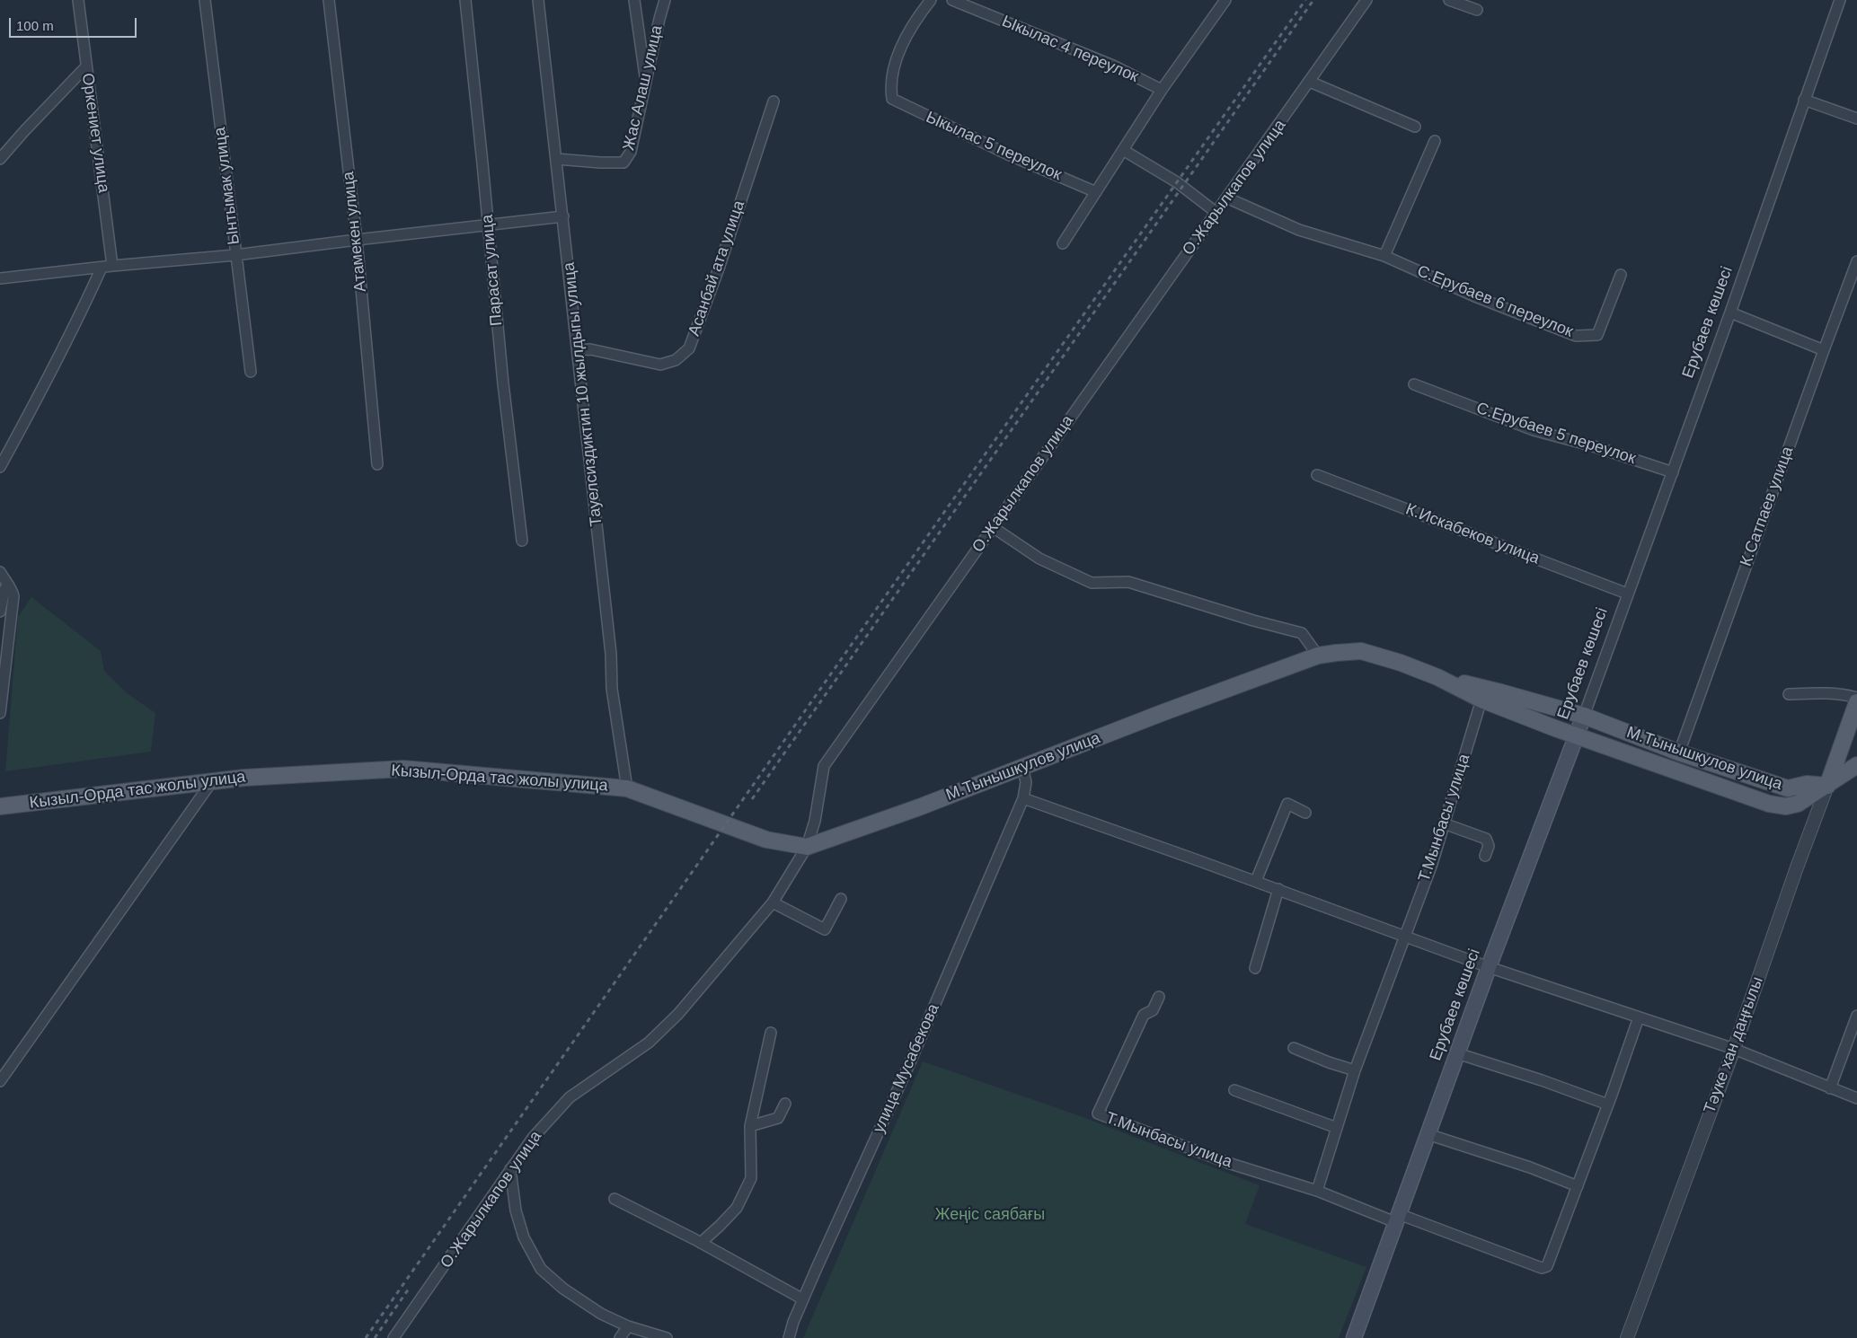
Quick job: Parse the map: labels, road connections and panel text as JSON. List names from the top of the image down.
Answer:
{
  "streets": {
    "main road": ["Ерубаев көшесі", "М.Тынышкулов улица", "Кызыл-Орда тас жолы улица"],
    "street": [
      "Ыкылас 4 переулок",
      "Жас Алаш улица",
      "Оркениет улица",
      "Ыкылас 5 переулок",
      "Ынтымак улица",
      "О.Жарылкапов улица",
      "Атамекен улица",
      "Асанбай ата улица",
      "Парасат улица",
      "С.Ерубаев 6 переулок",
      "Тауелсиздиктин 10 жылдыгы улица",
      "С.Ерубаев 5 переулок",
      "К.Сатпаев улица",
      "К.Искабеков улица",
      "Т.Мынбасы улица",
      "Тәуке хан даңғылы",
      "улица Мусабекова"
    ]
  },
  "crossings": [
    ["Жас Алаш улица", "Тауелсиздиктин 10 жылдыгы улица"],
    ["О.Жарылкапов улица", "С.Ерубаев 6 переулок"],
    ["О.Жарылкапов улица", "М.Тынышкулов улица"],
    ["Асанбай ата улица", "Тауелсиздиктин 10 жылдыгы улица"],
    ["Ерубаев көшесі", "С.Ерубаев 5 переулок"],
    ["Ерубаев көшесі", "К.Искабеков улица"],
    ["Ерубаев көшесі", "М.Тынышкулов улица"],
    ["Ерубаев көшесі", "Т.Мынбасы улица"],
    ["Тауелсиздиктин 10 жылдыгы улица", "Кызыл-Орда тас жолы улица"],
    ["К.Сатпаев улица", "М.Тынышкулов улица"],
    ["М.Тынышкулов улица", "Кызыл-Орда тас жолы улица"],
    ["М.Тынышкулов улица", "Т.Мынбасы улица"],
    ["М.Тынышкулов улица", "Тәуке хан даңғылы"]
  ],
  "parks": ["Жеңіс саябағы"],
  "scale_bar": "100 m"
}
